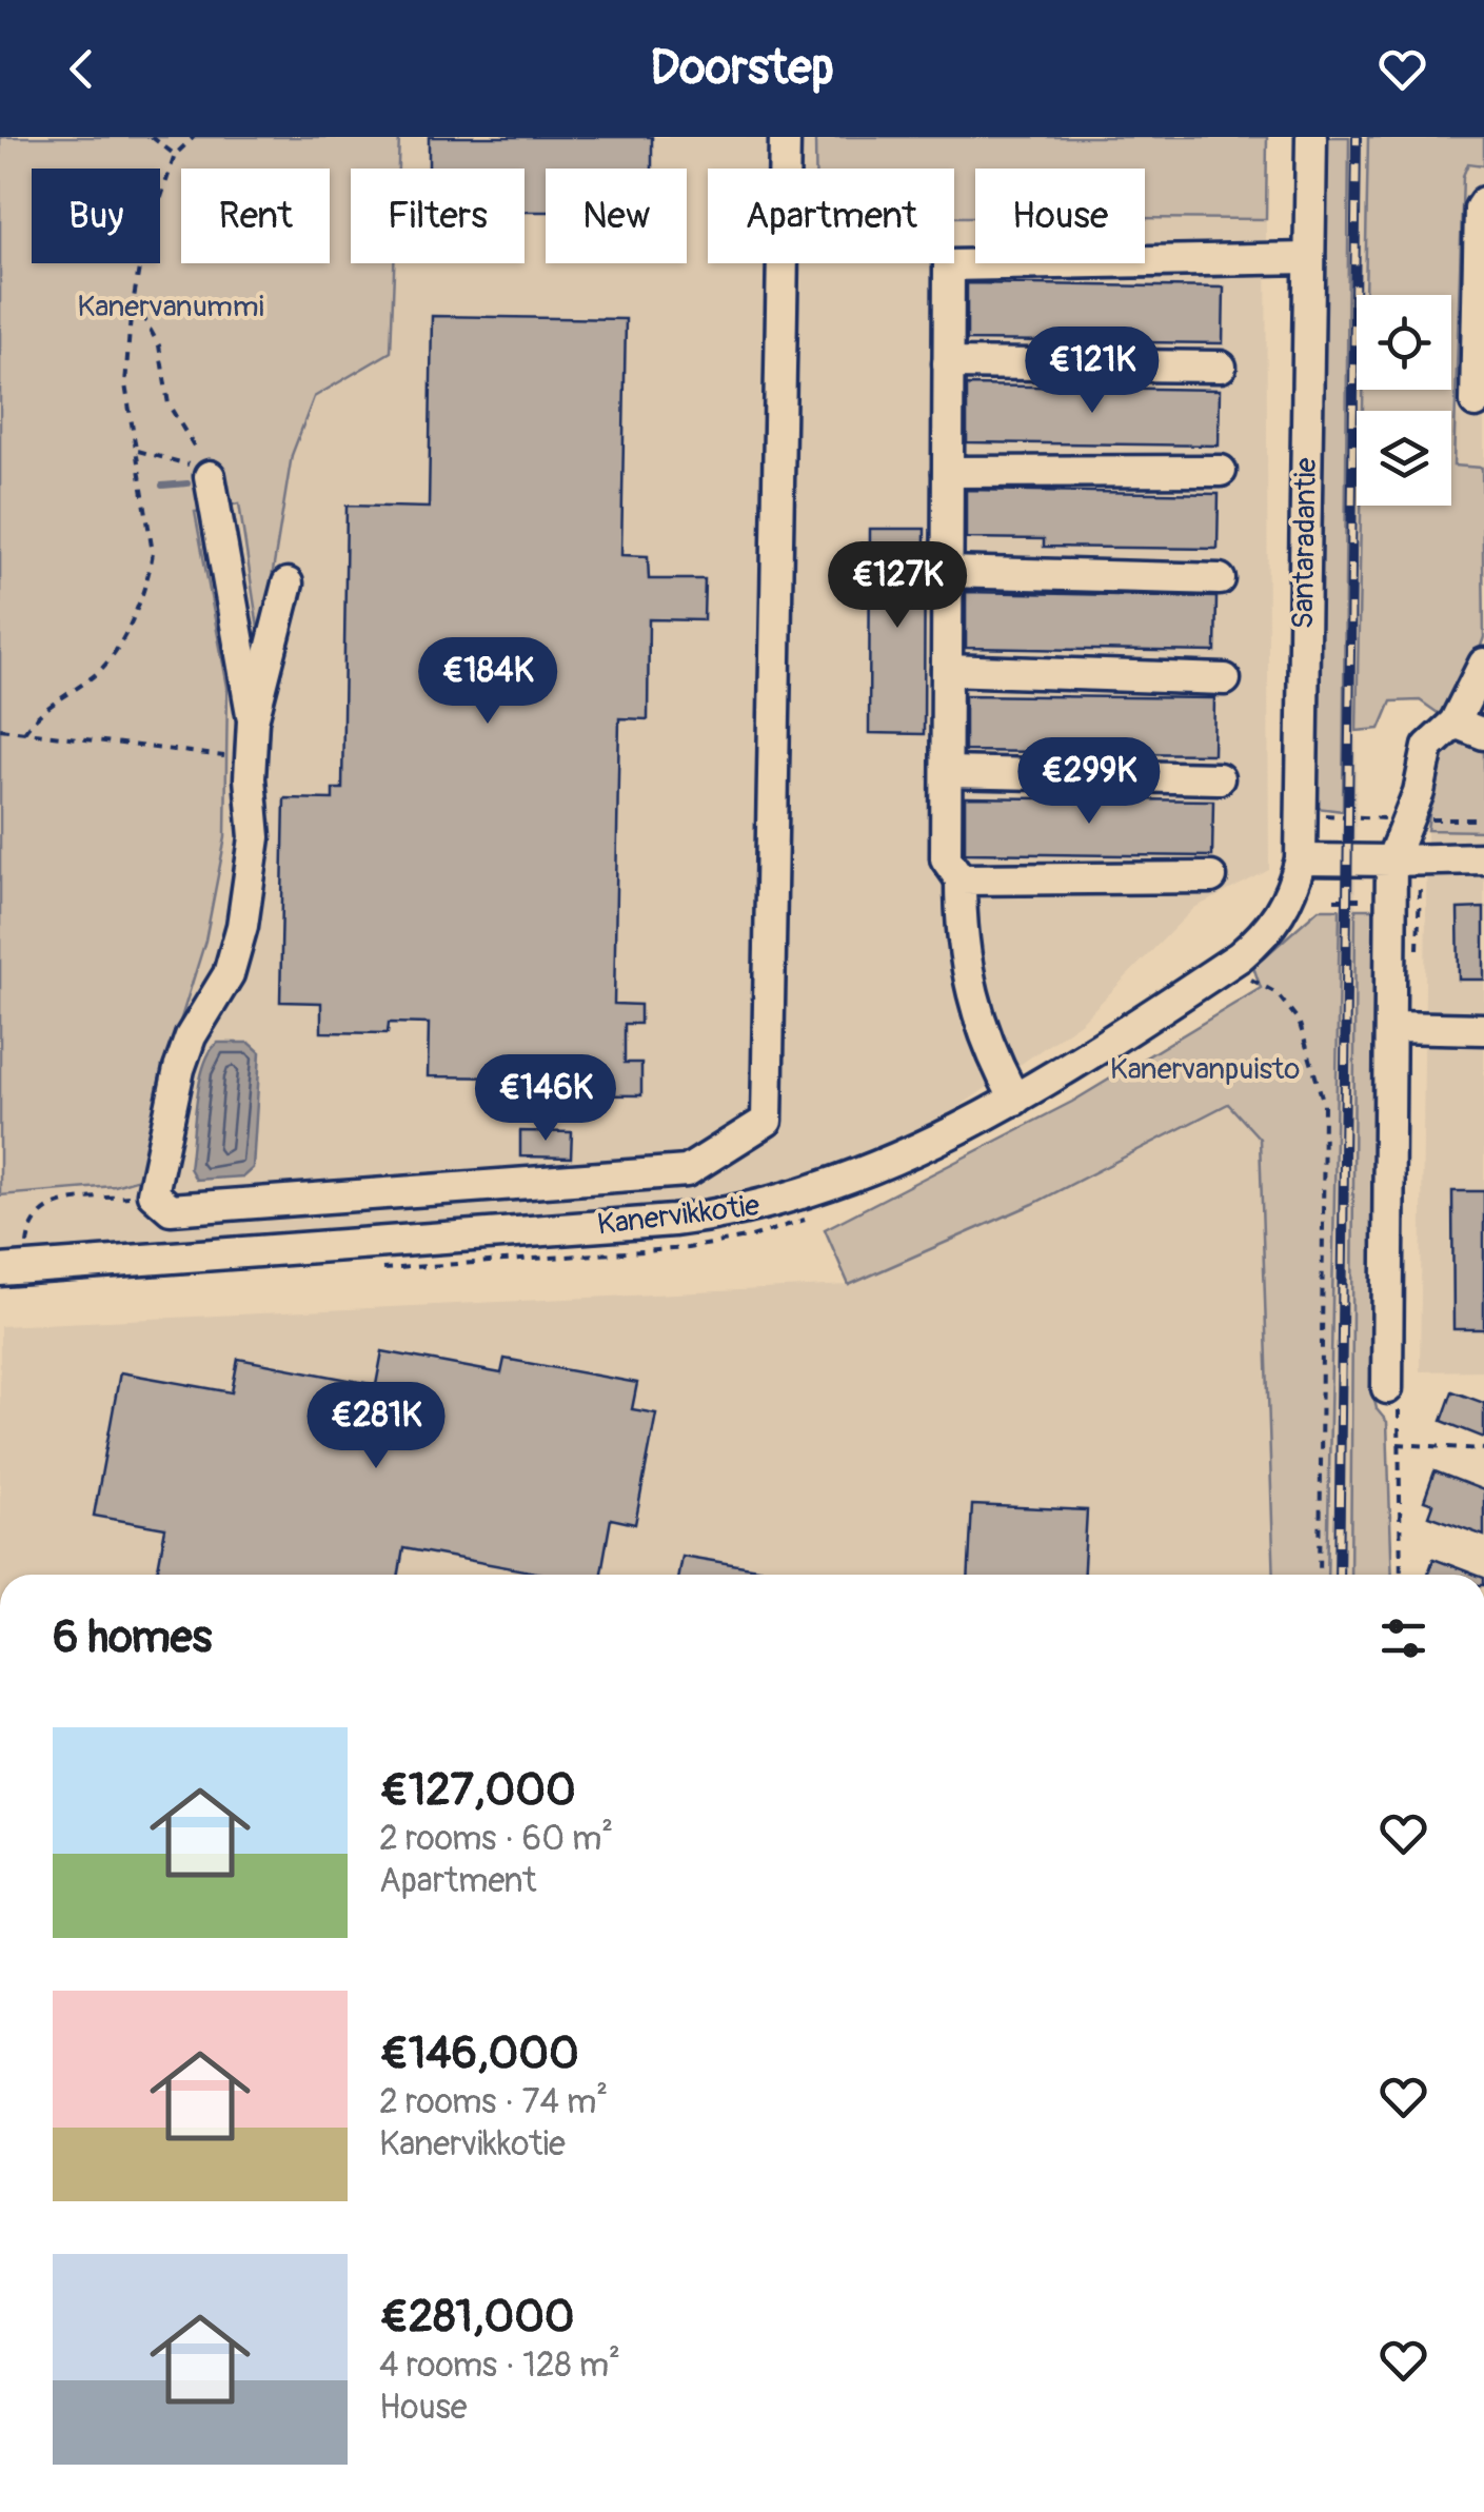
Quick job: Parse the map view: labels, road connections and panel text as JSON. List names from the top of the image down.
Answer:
{
  "streets": {
    "street": ["Santaradantie", "Kanervikkotie"]
  },
  "crossings": [
    ["Santaradantie", "Kanervikkotie"]
  ],
  "parks": ["Kanervanummi", "Kanervanpuisto"],
  "page": {
    "header": "Doorstep",
    "chip": [
      "Buy",
      "Rent",
      "Filters",
      "New",
      "Apartment",
      "House"
    ],
    "price": [
      "€121K",
      "€127K",
      "€184K",
      "€299K",
      "€146K",
      "€281K"
    ],
    "heading": "6 homes",
    "list": [
      {
        "name": "€127,000",
        "note": "2 rooms · 60 m² · Apartment"
      },
      {
        "name": "€146,000",
        "note": "2 rooms · 74 m² · Kanervikkotie"
      },
      {
        "name": "€281,000",
        "note": "4 rooms · 128 m² · House"
      }
    ]
  }
}
